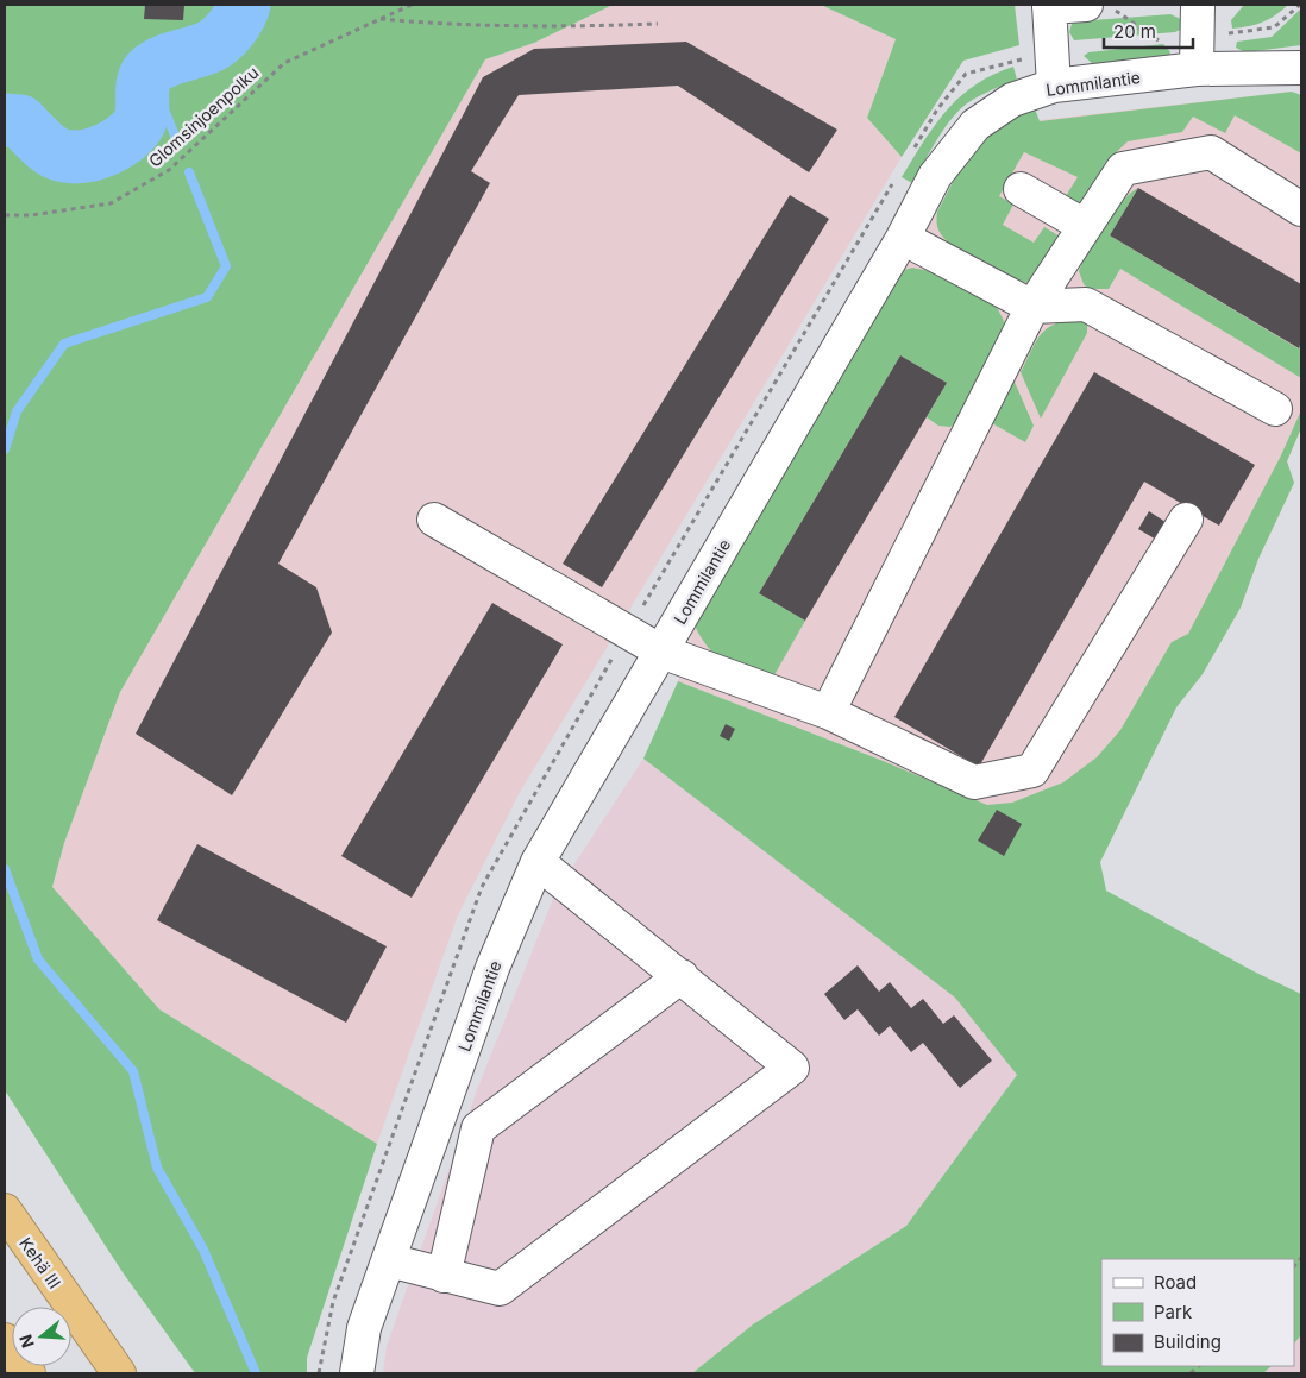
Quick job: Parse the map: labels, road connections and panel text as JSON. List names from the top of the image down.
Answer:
{
  "streets": {
    "highway": ["Kehä III"],
    "street": ["Lommilantie"],
    "path": ["Glomsinjoenpolku"]
  },
  "legend": ["Road", "Park", "Building"],
  "scale_bar": "20 m",
  "north": "left"
}
